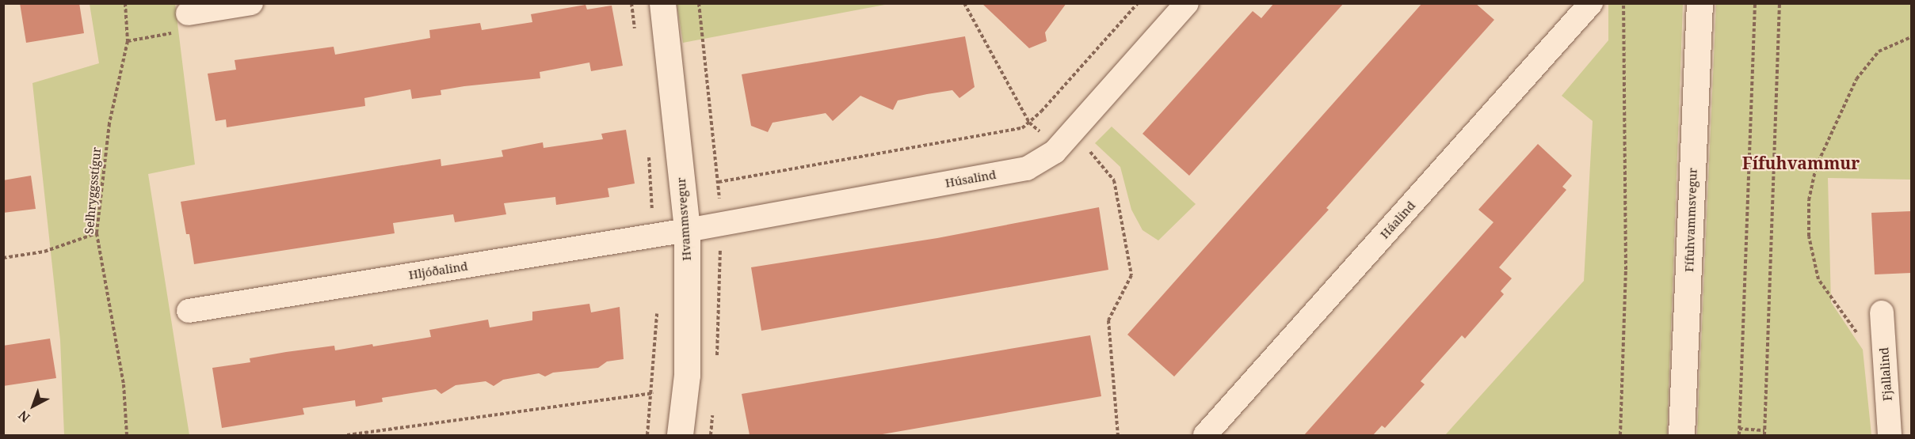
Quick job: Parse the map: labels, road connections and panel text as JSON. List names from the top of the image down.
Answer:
{
  "streets": {
    "street": [
      "Húsalind",
      "Hvammsvegur",
      "Háalind",
      "Fífuhvammsvegur",
      "Hljóðalind",
      "Fjallalind"
    ],
    "path": ["Selhryggsstígur"]
  },
  "crossings": [
    ["Húsalind", "Hvammsvegur"],
    ["Húsalind", "Hljóðalind"],
    ["Hvammsvegur", "Hljóðalind"]
  ],
  "districts": ["Fífuhvammur"],
  "north": "bottom left"
}
